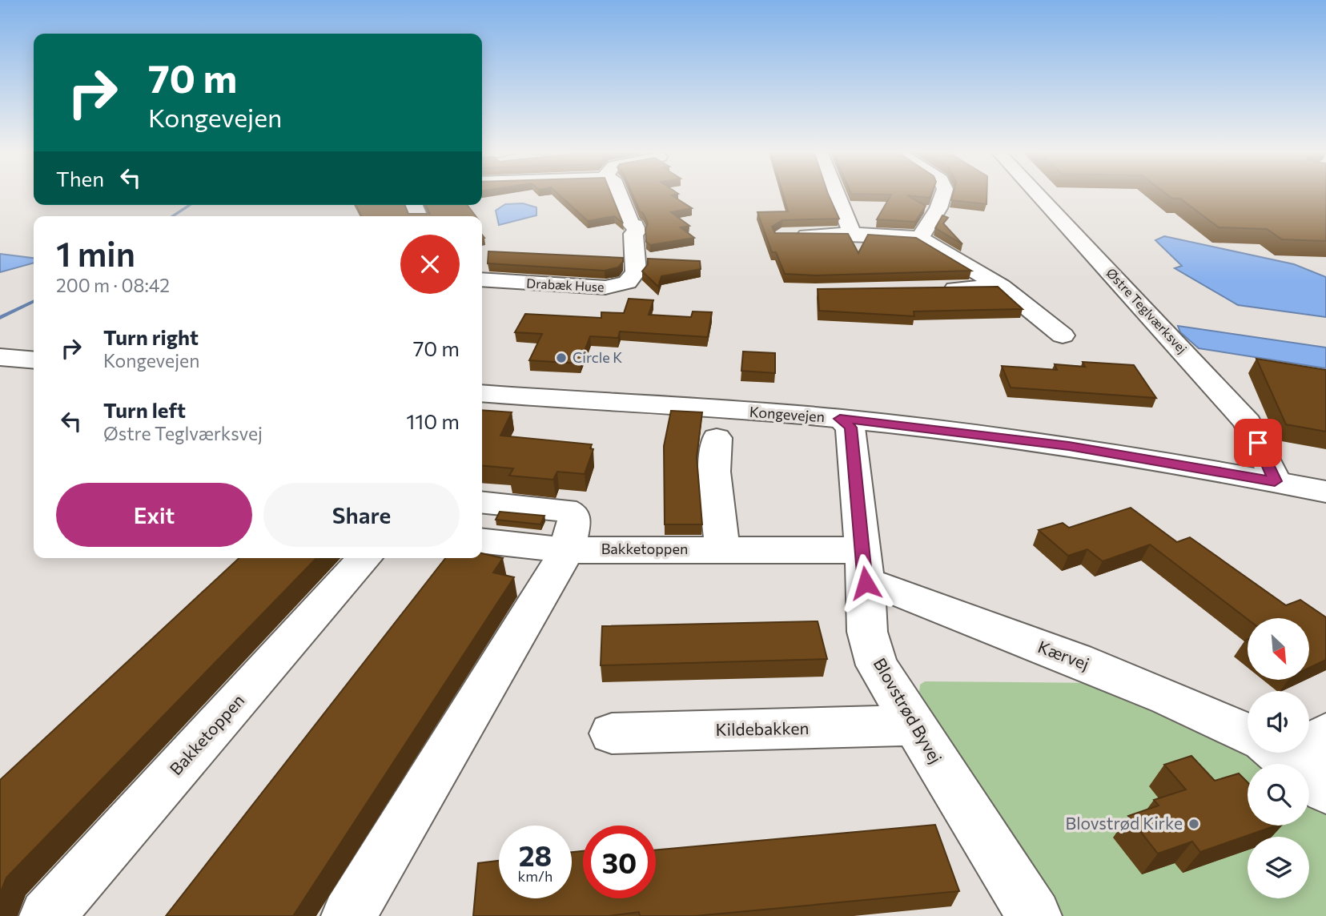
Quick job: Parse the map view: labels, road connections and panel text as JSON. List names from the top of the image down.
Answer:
{
  "streets": {
    "street": [
      "Drabæk Huse",
      "Østre Teglværksvej",
      "Kongevejen",
      "Bakketoppen",
      "Kærvej",
      "Blovstrød Byvej",
      "Kildebakken"
    ]
  },
  "crossings": [
    ["Østre Teglværksvej", "Kongevejen"],
    ["Kongevejen", "Blovstrød Byvej"],
    ["Bakketoppen", "Kærvej"],
    ["Bakketoppen", "Blovstrød Byvej"],
    ["Kærvej", "Blovstrød Byvej"],
    ["Blovstrød Byvej", "Kildebakken"]
  ],
  "places": ["Circle K", "Blovstrød Kirke"],
  "north": "bottom right",
  "page": {
    "turn": ["70 m", "Kongevejen"],
    "then": "Then",
    "heading": ["1 min", "200 m · 08:42"],
    "list": [
      {
        "name": "Turn right",
        "note": "Kongevejen",
        "value": "70 m"
      },
      {
        "name": "Turn left",
        "note": "Østre Teglværksvej",
        "value": "110 m"
      }
    ],
    "buttons": ["Exit", "Share"],
    "speed": "28 km/h",
    "limit": "30"
  }
}
